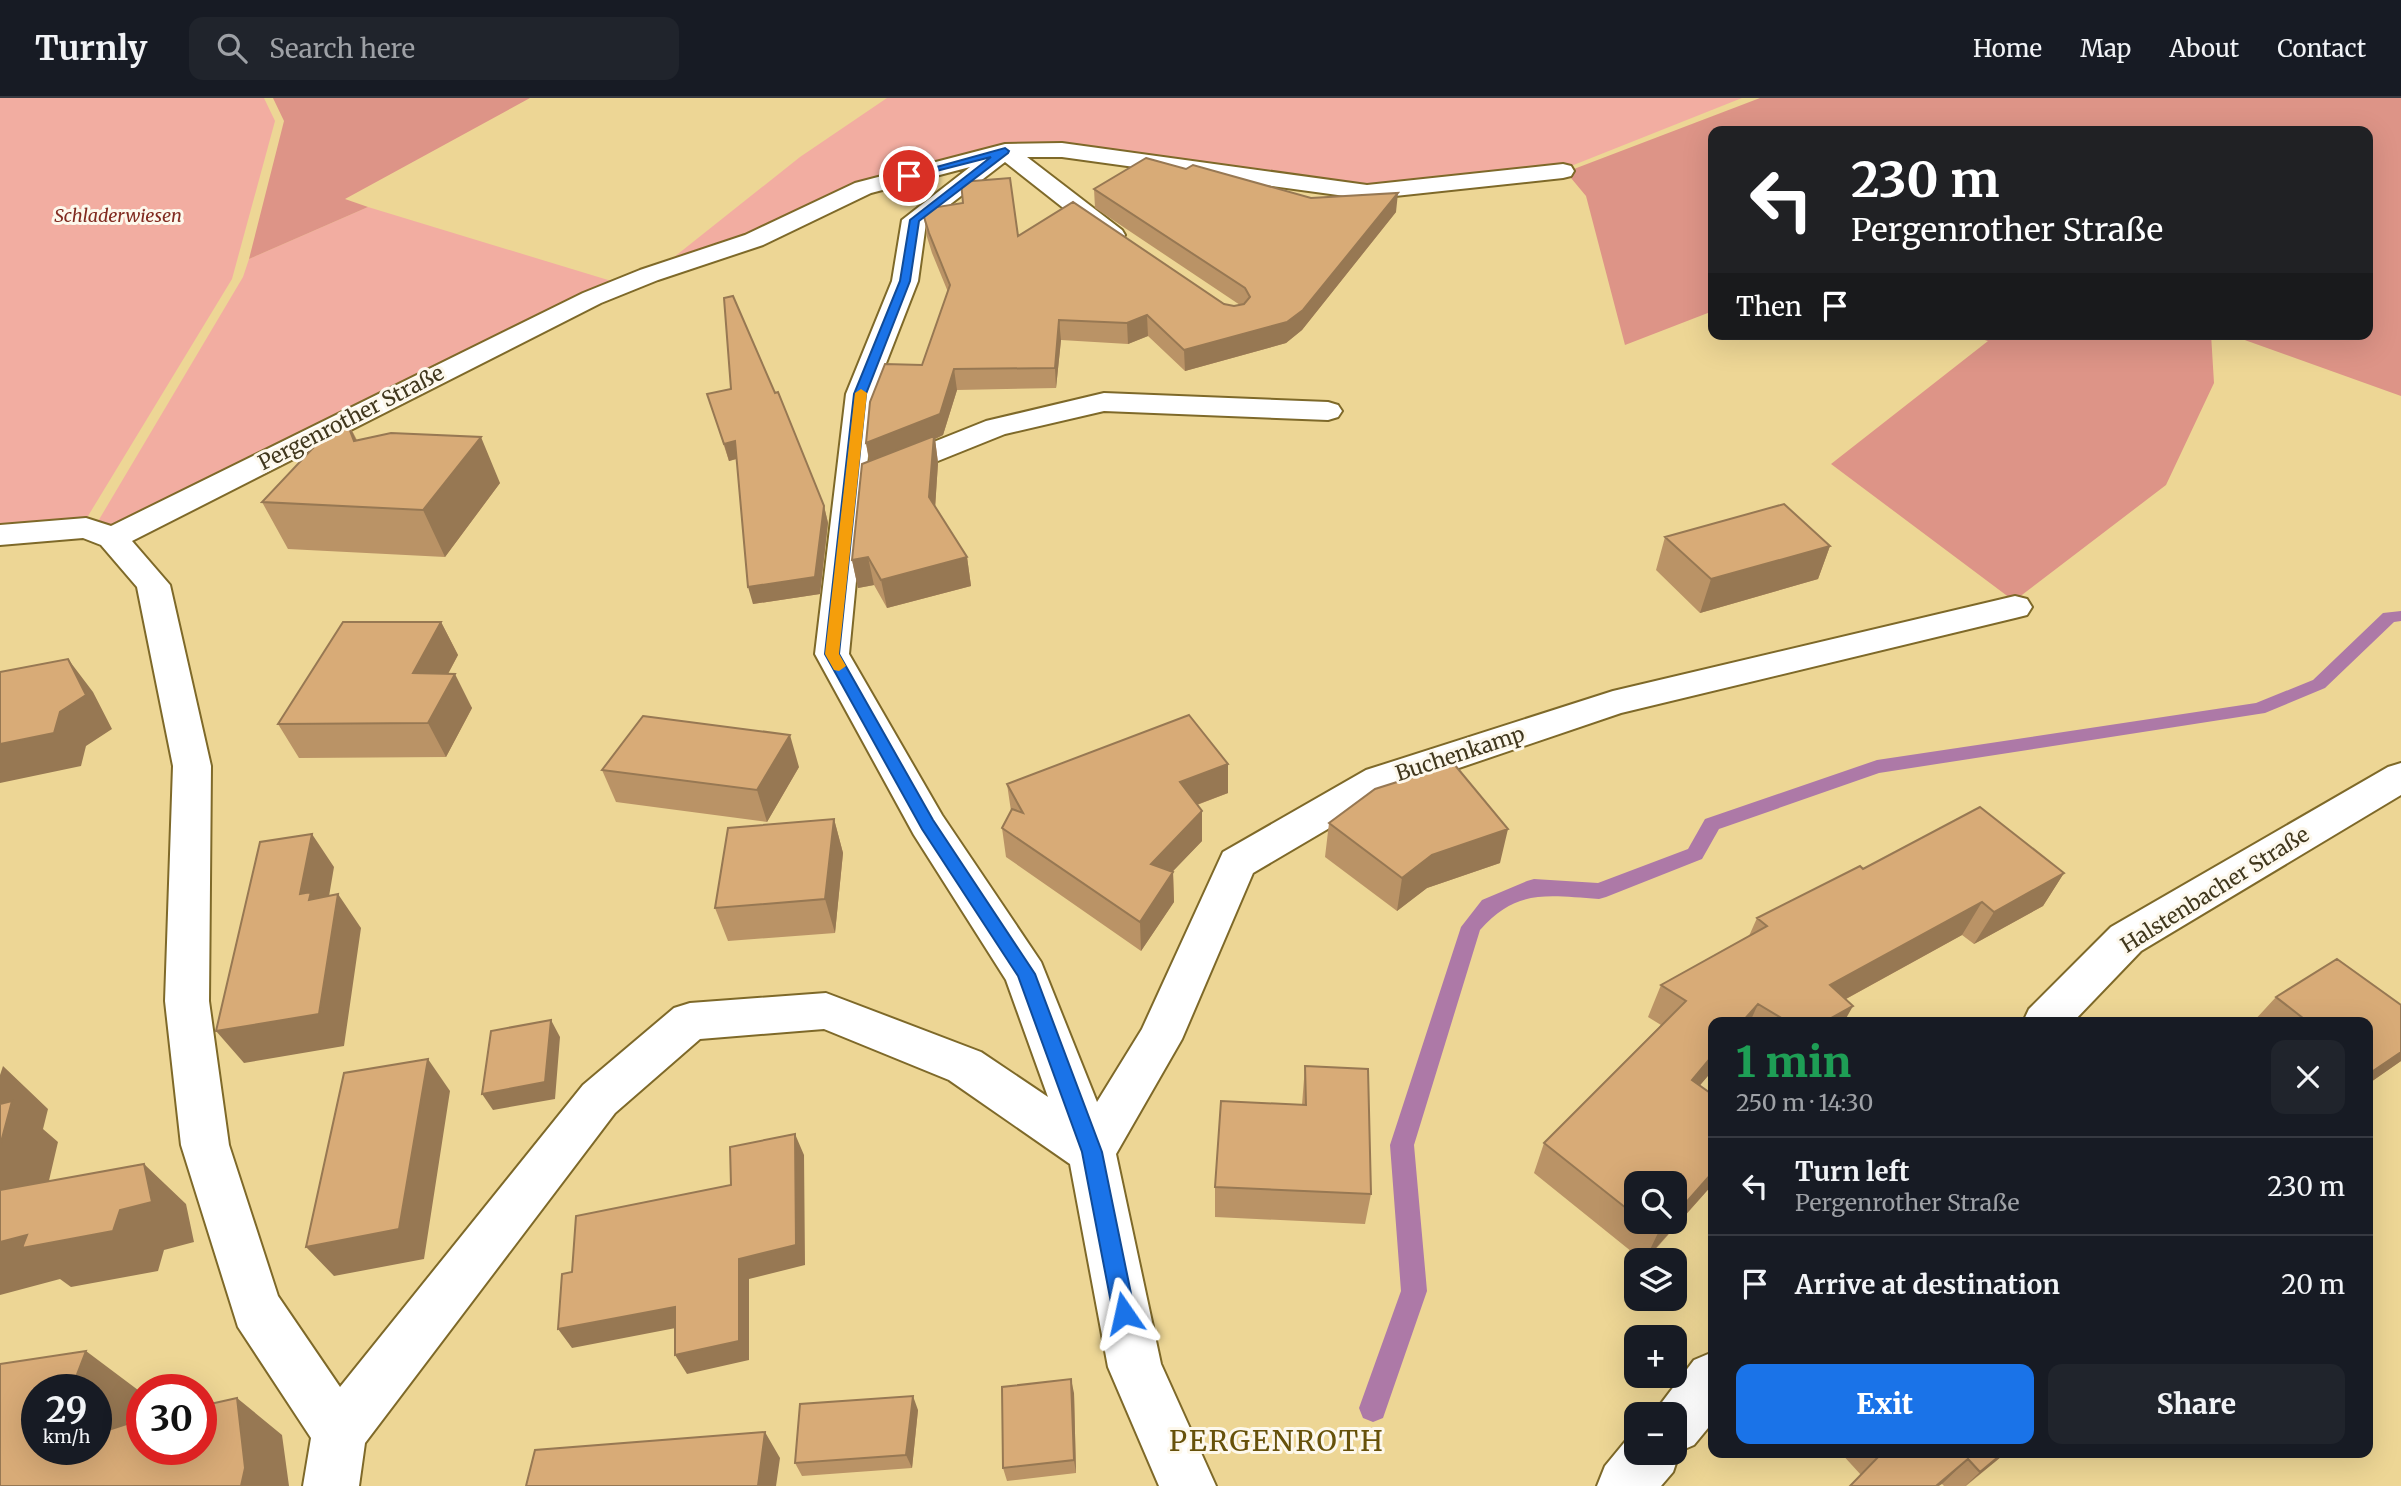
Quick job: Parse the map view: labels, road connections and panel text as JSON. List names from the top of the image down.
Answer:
{
  "streets": {
    "street": ["Pergenrother Straße", "Buchenkamp", "Halstenbacher Straße"]
  },
  "districts": ["PERGENROTH"],
  "parks": ["Schladerwiesen"],
  "page": {
    "header": "Turnly",
    "search": "Search here",
    "nav": [
      "Home",
      "Map",
      "About",
      "Contact"
    ],
    "turn": ["230 m", "Pergenrother Straße"],
    "then": "Then",
    "heading": ["1 min", "250 m · 14:30"],
    "list": [
      {
        "name": "Turn left",
        "note": "Pergenrother Straße",
        "value": "230 m"
      },
      {
        "name": "Arrive at destination",
        "value": "20 m"
      }
    ],
    "map_buttons": ["+", "−"],
    "buttons": ["Exit", "Share"],
    "speed": "29 km/h",
    "limit": "30"
  }
}
